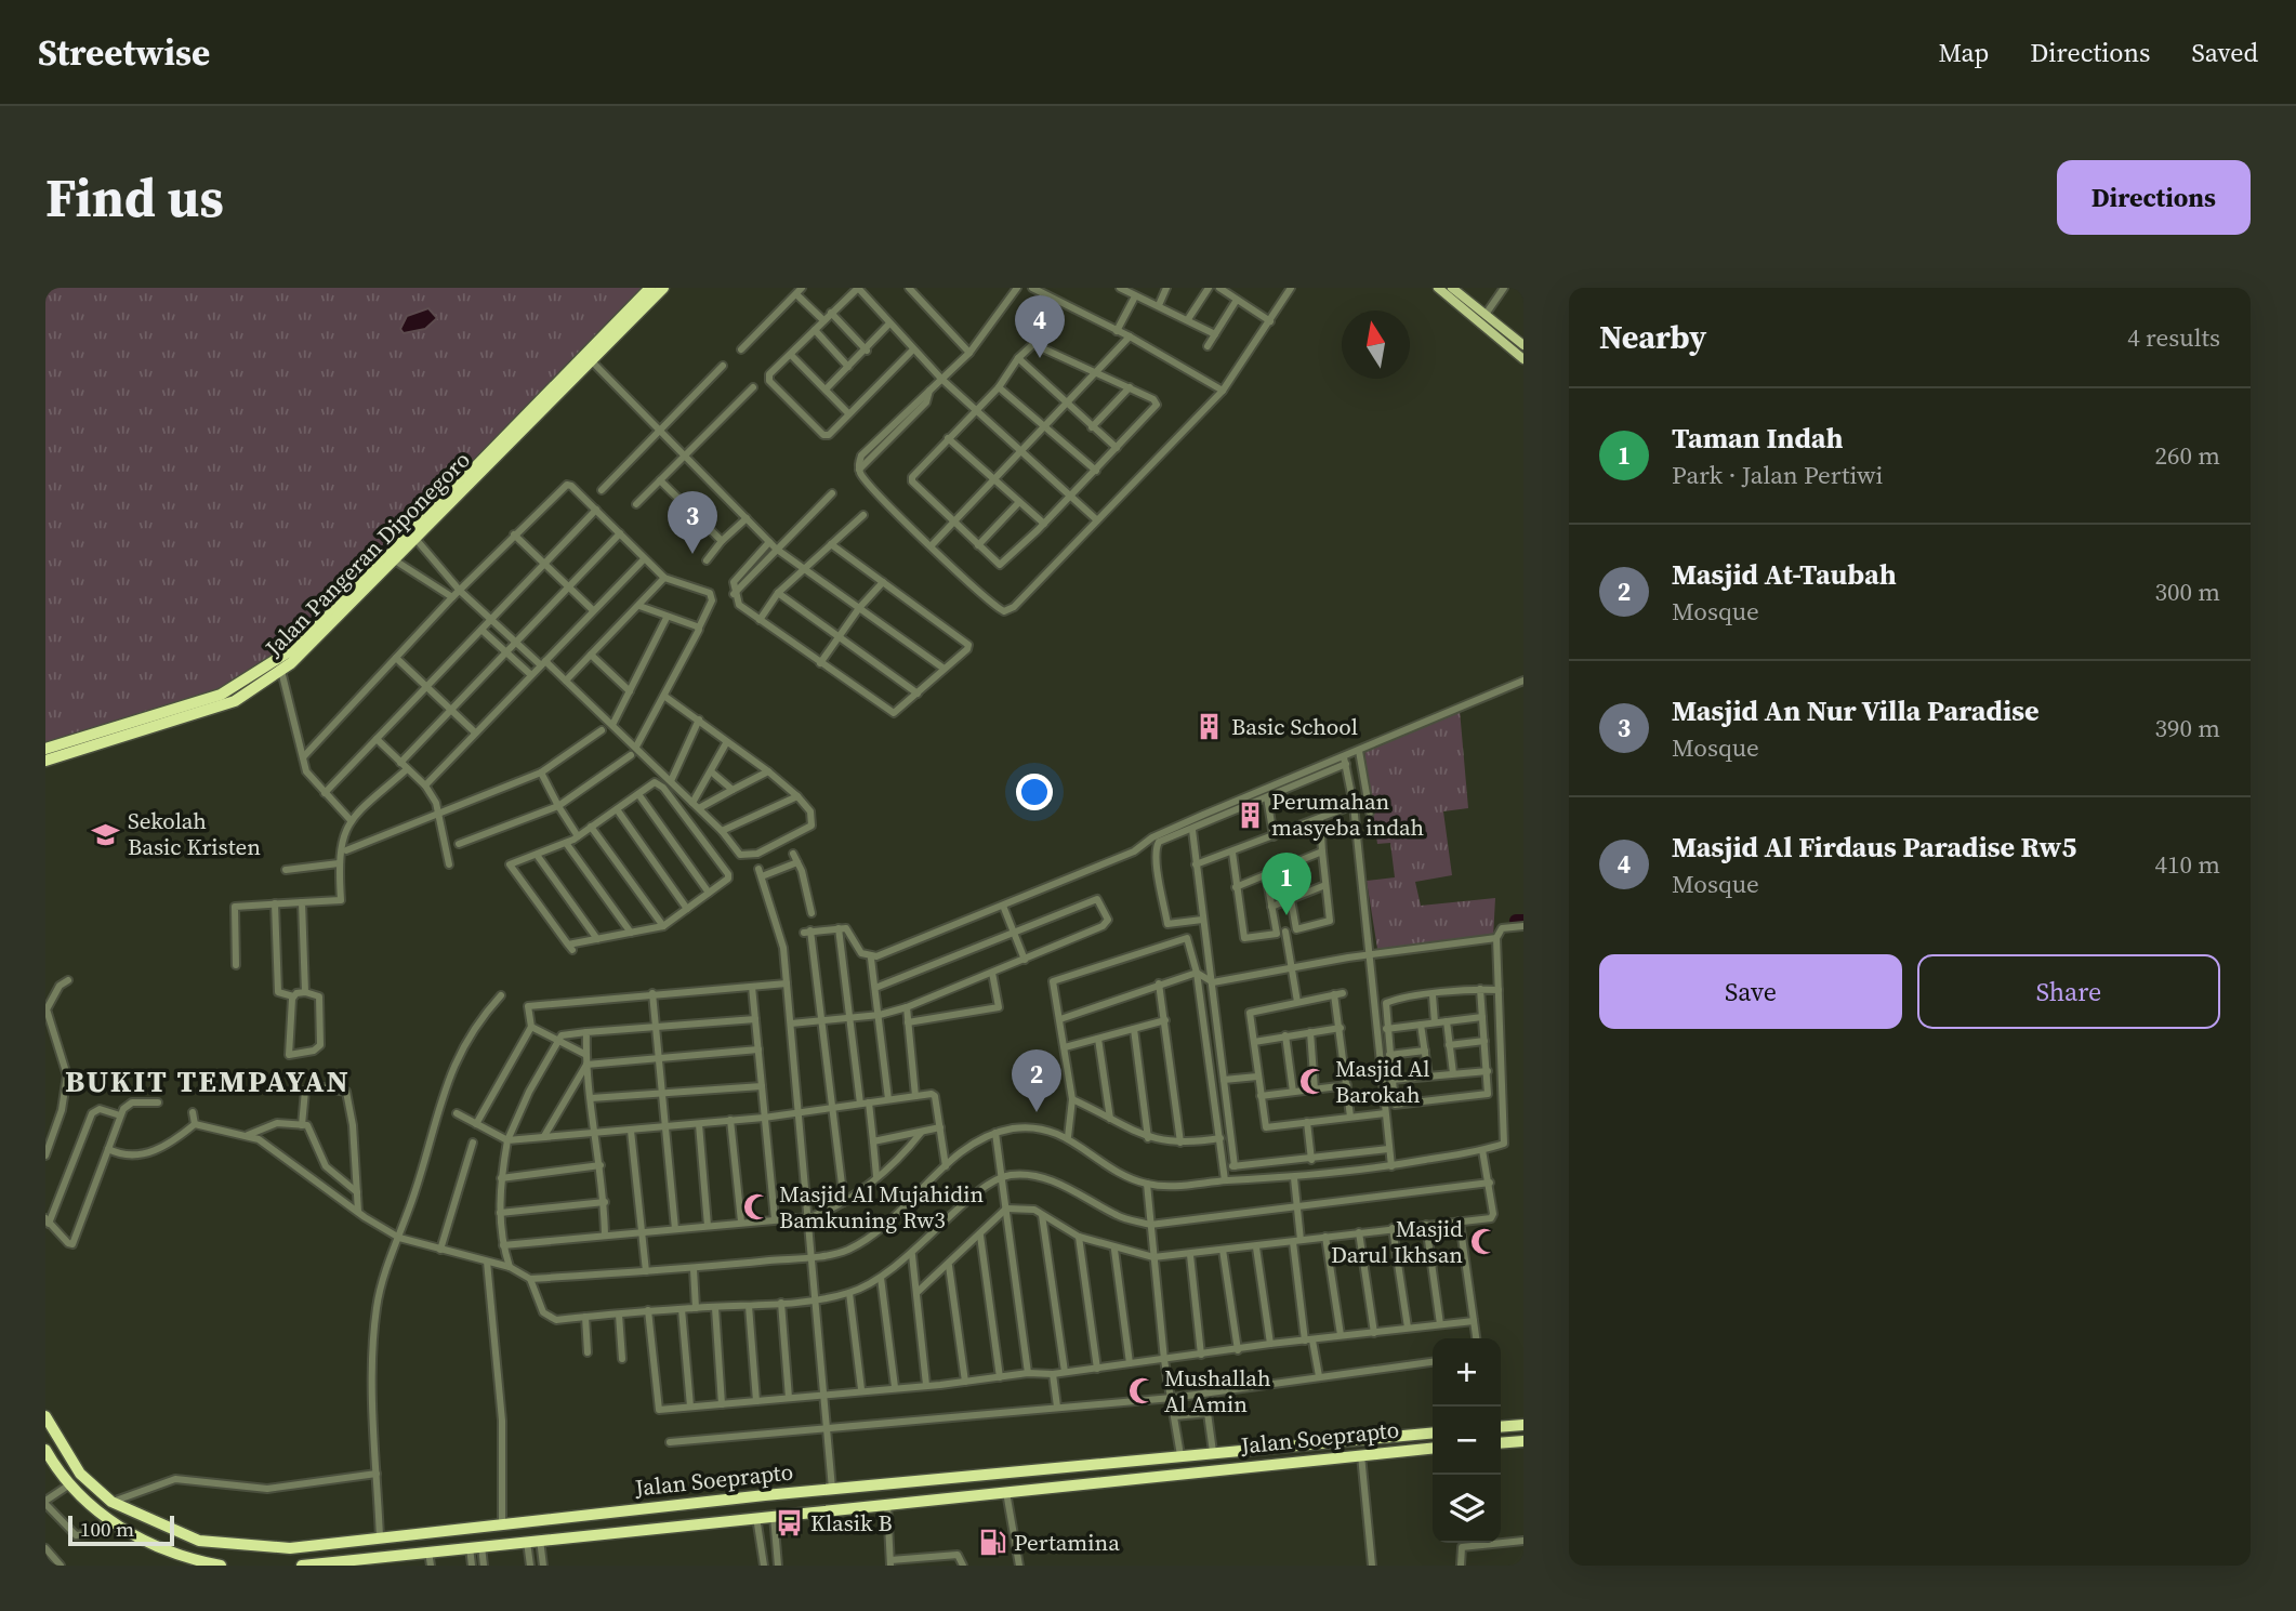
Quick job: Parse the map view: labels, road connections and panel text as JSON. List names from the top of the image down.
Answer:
{
  "streets": {
    "highway": ["Jalan Pangeran Diponegoro", "Jalan Soeprapto"]
  },
  "districts": ["BUKIT TEMPAYAN"],
  "places": {
    "building": ["Basic School", "Perumahan masyeba indah"],
    "school or university": ["Sekolah Basic Kristen"],
    "mosque": [
      "Masjid Al Barokah",
      "Masjid Al Mujahidin Bamkuning Rw3",
      "Masjid Darul Ikhsan",
      "Mushallah Al Amin"
    ],
    "bus stop": ["Klasik B"],
    "fuel station": ["Pertamina"]
  },
  "scale_bar": "100 m",
  "north": "top",
  "page": {
    "header": "Streetwise",
    "nav": ["Map", "Directions", "Saved"],
    "buttons": [
      "Directions",
      ["Save", "Share"]
    ],
    "title": "Find us",
    "heading": ["Nearby", "4 results"],
    "pins": [
      "4",
      "3",
      "1",
      "2"
    ],
    "list": [
      {
        "mark": "1",
        "name": "Taman Indah",
        "note": "Park · Jalan Pertiwi",
        "value": "260 m"
      },
      {
        "mark": "2",
        "name": "Masjid At-Taubah",
        "note": "Mosque",
        "value": "300 m"
      },
      {
        "mark": "3",
        "name": "Masjid An Nur Villa Paradise",
        "note": "Mosque",
        "value": "390 m"
      },
      {
        "mark": "4",
        "name": "Masjid Al Firdaus Paradise Rw5",
        "note": "Mosque",
        "value": "410 m"
      }
    ],
    "map_buttons": ["+", "−"],
    "scale": "100 m"
  }
}
